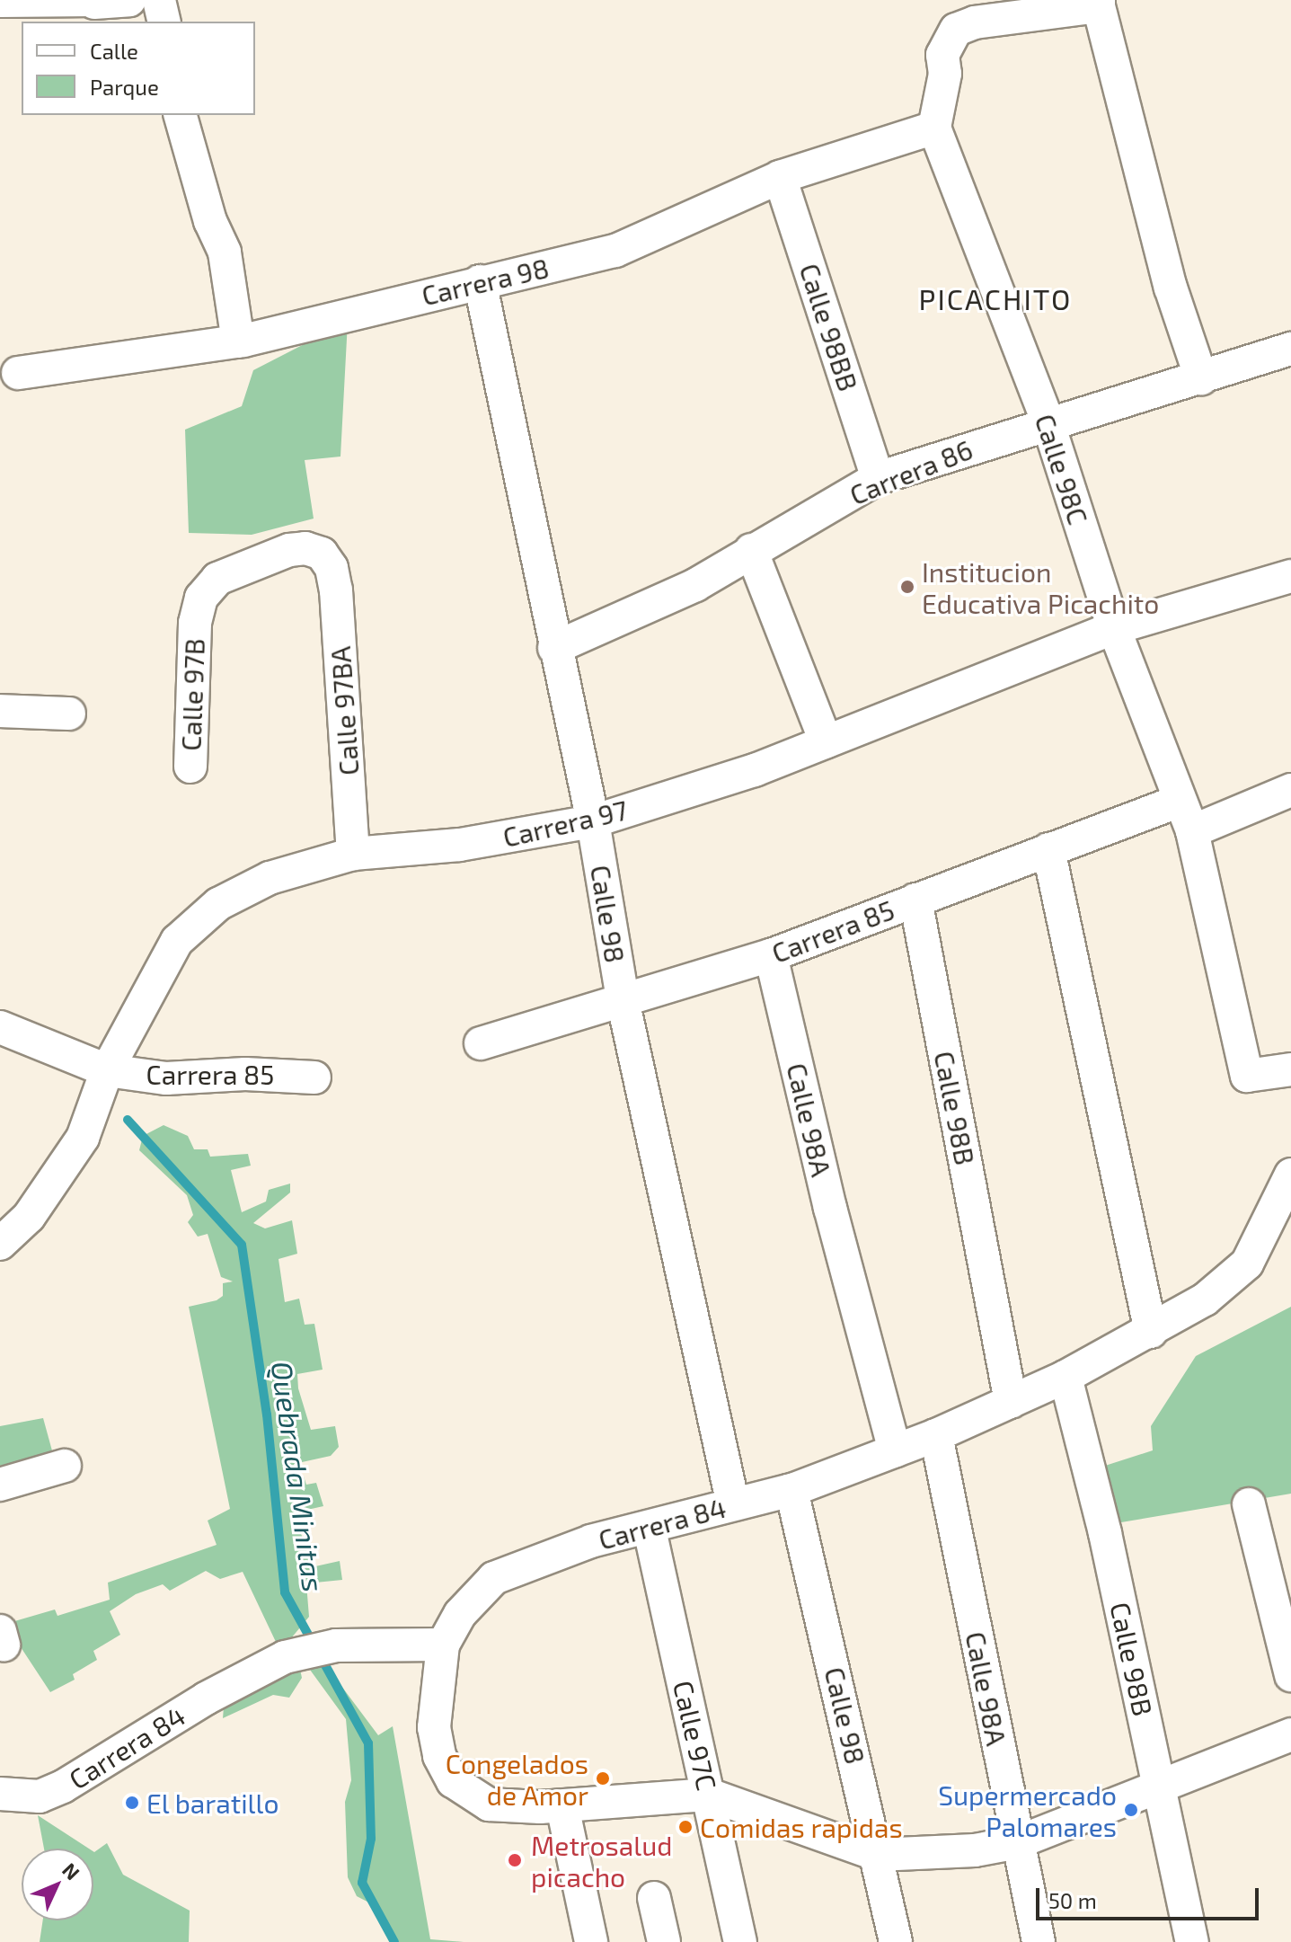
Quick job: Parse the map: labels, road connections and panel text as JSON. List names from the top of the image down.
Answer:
{
  "streets": {
    "street": [
      "Carrera 98",
      "Calle 98BB",
      "Calle 98C",
      "Carrera 86",
      "Calle 97B",
      "Calle 97BA",
      "Carrera 97",
      "Calle 98",
      "Carrera 85",
      "Calle 98B",
      "Calle 98A",
      "Carrera 84",
      "Calle 97C"
    ]
  },
  "crossings": [
    ["Carrera 98", "Calle 98BB"],
    ["Carrera 98", "Calle 98C"],
    ["Carrera 98", "Calle 98"],
    ["Calle 98BB", "Carrera 86"],
    ["Calle 98C", "Carrera 86"],
    ["Calle 98C", "Carrera 97"],
    ["Calle 98C", "Carrera 85"],
    ["Carrera 86", "Calle 98"],
    ["Calle 97B", "Calle 97BA"],
    ["Calle 97BA", "Carrera 97"],
    ["Carrera 97", "Calle 98"],
    ["Carrera 97", "Carrera 85"],
    ["Calle 98", "Carrera 85"],
    ["Calle 98", "Carrera 84"],
    ["Carrera 85", "Calle 98B"],
    ["Carrera 85", "Calle 98A"],
    ["Calle 98B", "Carrera 84"],
    ["Calle 98A", "Carrera 84"],
    ["Carrera 84", "Calle 97C"]
  ],
  "districts": ["PICACHITO"],
  "water": ["Quebrada Minitas"],
  "places": [
    "Institucion Educativa Picachito",
    "Congelados de Amor",
    "El baratillo",
    "Supermercado Palomares",
    "Comidas rapidas",
    "Metrosalud picacho"
  ],
  "legend": ["Calle", "Parque"],
  "scale_bar": "50 m",
  "north": "top right"
}
